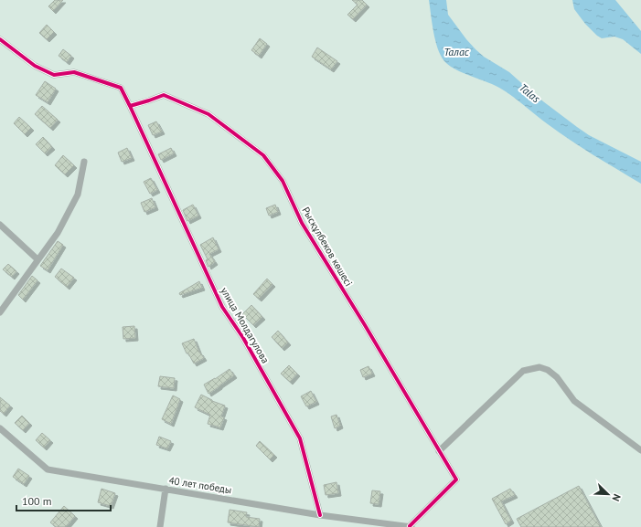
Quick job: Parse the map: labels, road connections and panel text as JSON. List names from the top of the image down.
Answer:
{
  "streets": {
    "street": ["Рысқұлбеков көшесі", "улица Молдагулова", "40 лет победы"]
  },
  "crossings": [
    ["Рысқұлбеков көшесі", "улица Молдагулова"],
    ["Рысқұлбеков көшесі", "40 лет победы"],
    ["улица Молдагулова", "40 лет победы"]
  ],
  "water": ["Талас", "Talas"],
  "scale_bar": "100 m",
  "north": "bottom right"
}
